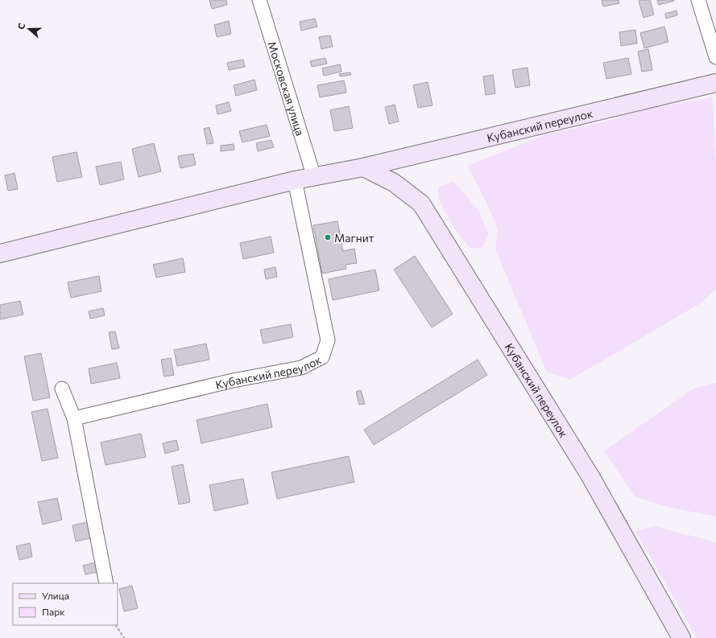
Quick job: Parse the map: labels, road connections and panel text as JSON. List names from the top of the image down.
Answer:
{
  "streets": {
    "street": ["Московская улица", "Кубанский переулок"]
  },
  "crossings": [
    ["Московская улица", "Кубанский переулок"]
  ],
  "places": ["Магнит"],
  "legend": ["Улица", "Парк"],
  "north": "left"
}
